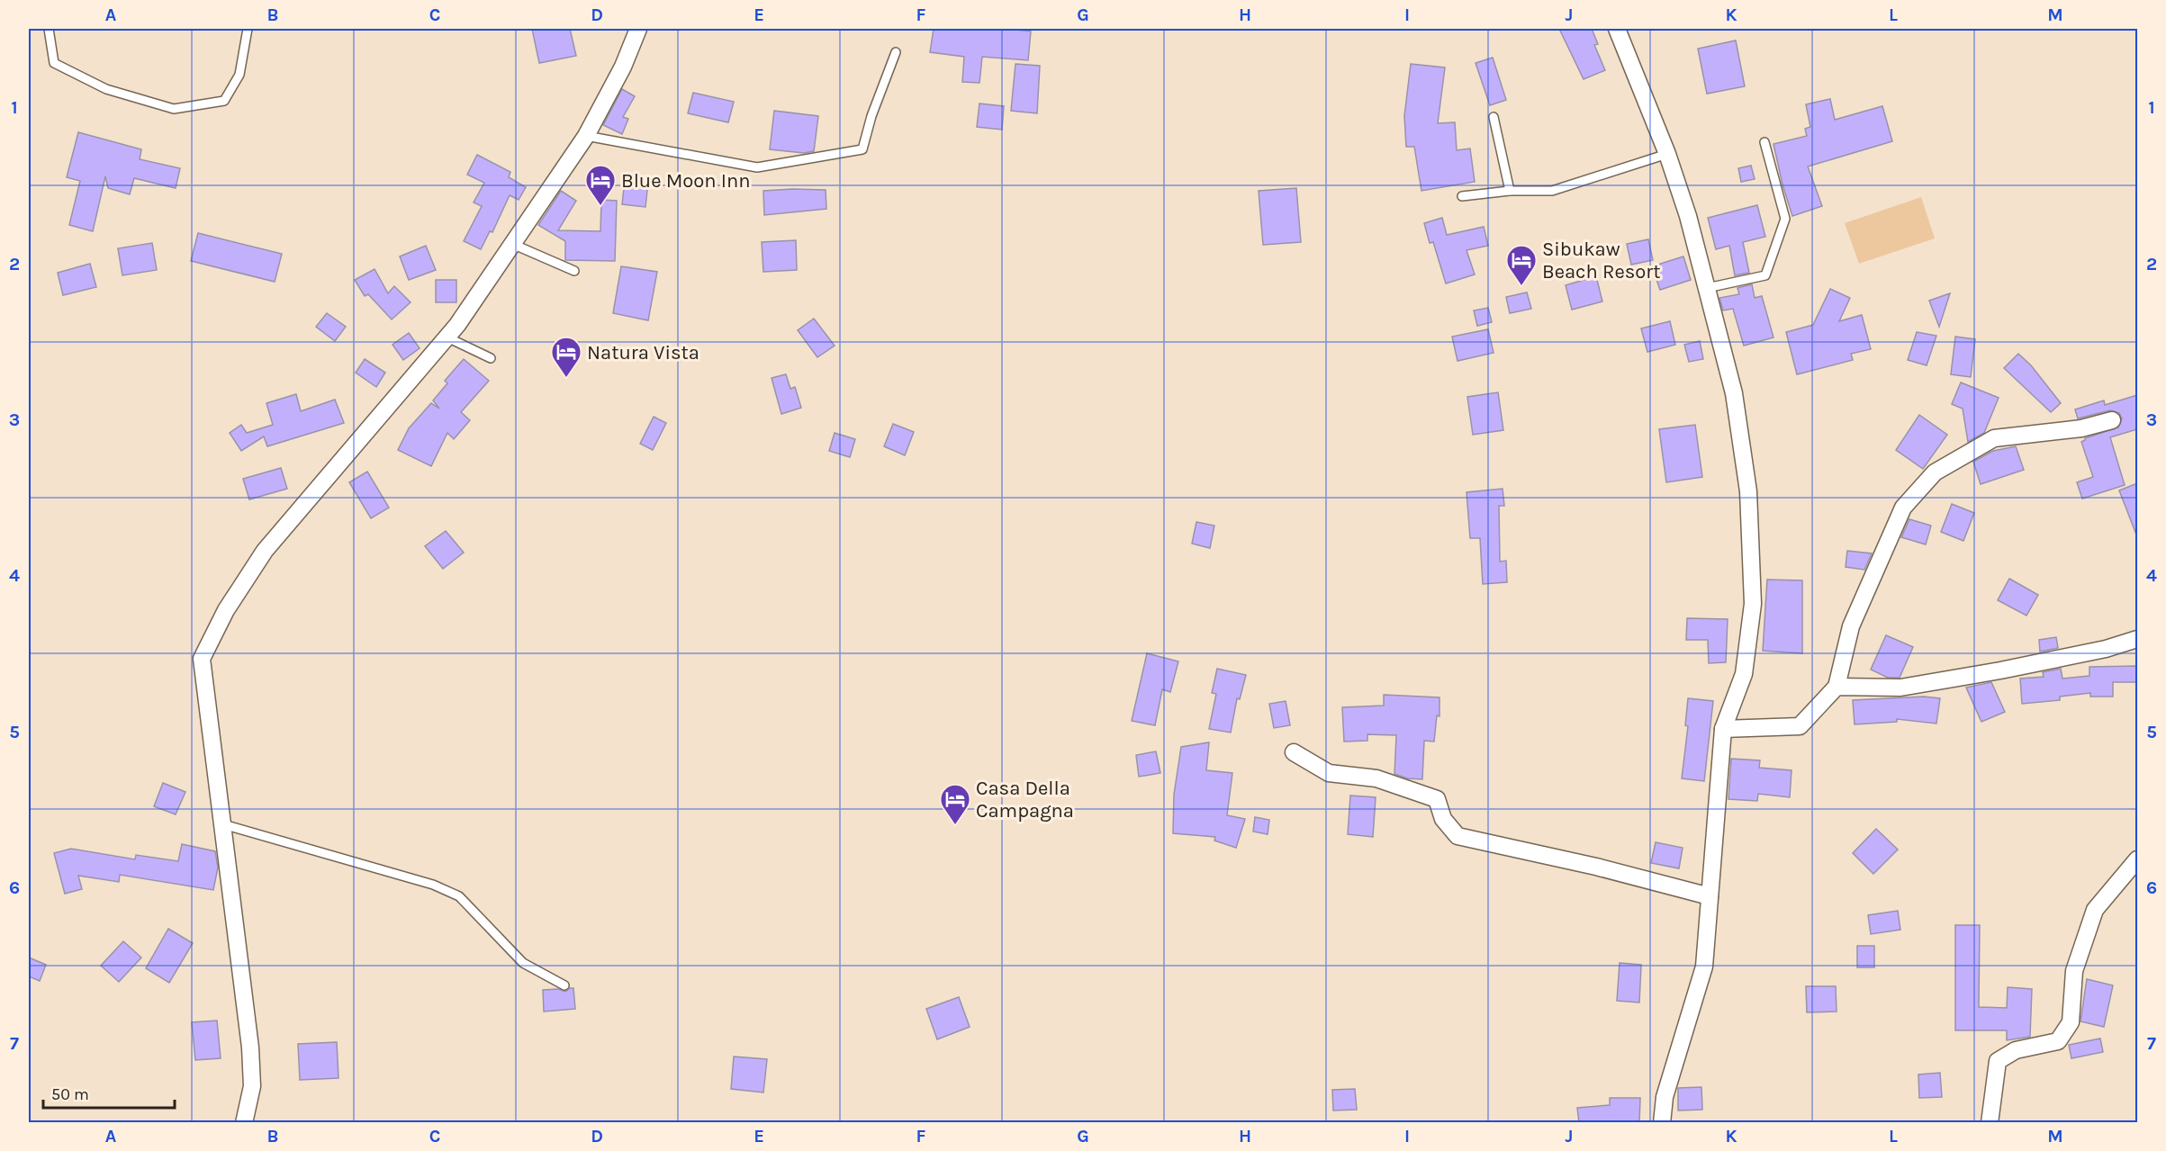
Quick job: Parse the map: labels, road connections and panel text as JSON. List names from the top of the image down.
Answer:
{
  "places": {
    "hotel": [
      "Blue Moon Inn",
      "Sibukaw Beach Resort",
      "Natura Vista",
      "Casa Della Campagna"
    ]
  },
  "scale_bar": "50 m",
  "grid": {
    "columns": [
      "A",
      "B",
      "C",
      "D",
      "E",
      "F",
      "G",
      "H",
      "I",
      "J",
      "K",
      "L",
      "M"
    ],
    "rows": [
      "1",
      "2",
      "3",
      "4",
      "5",
      "6",
      "7"
    ]
  }
}
